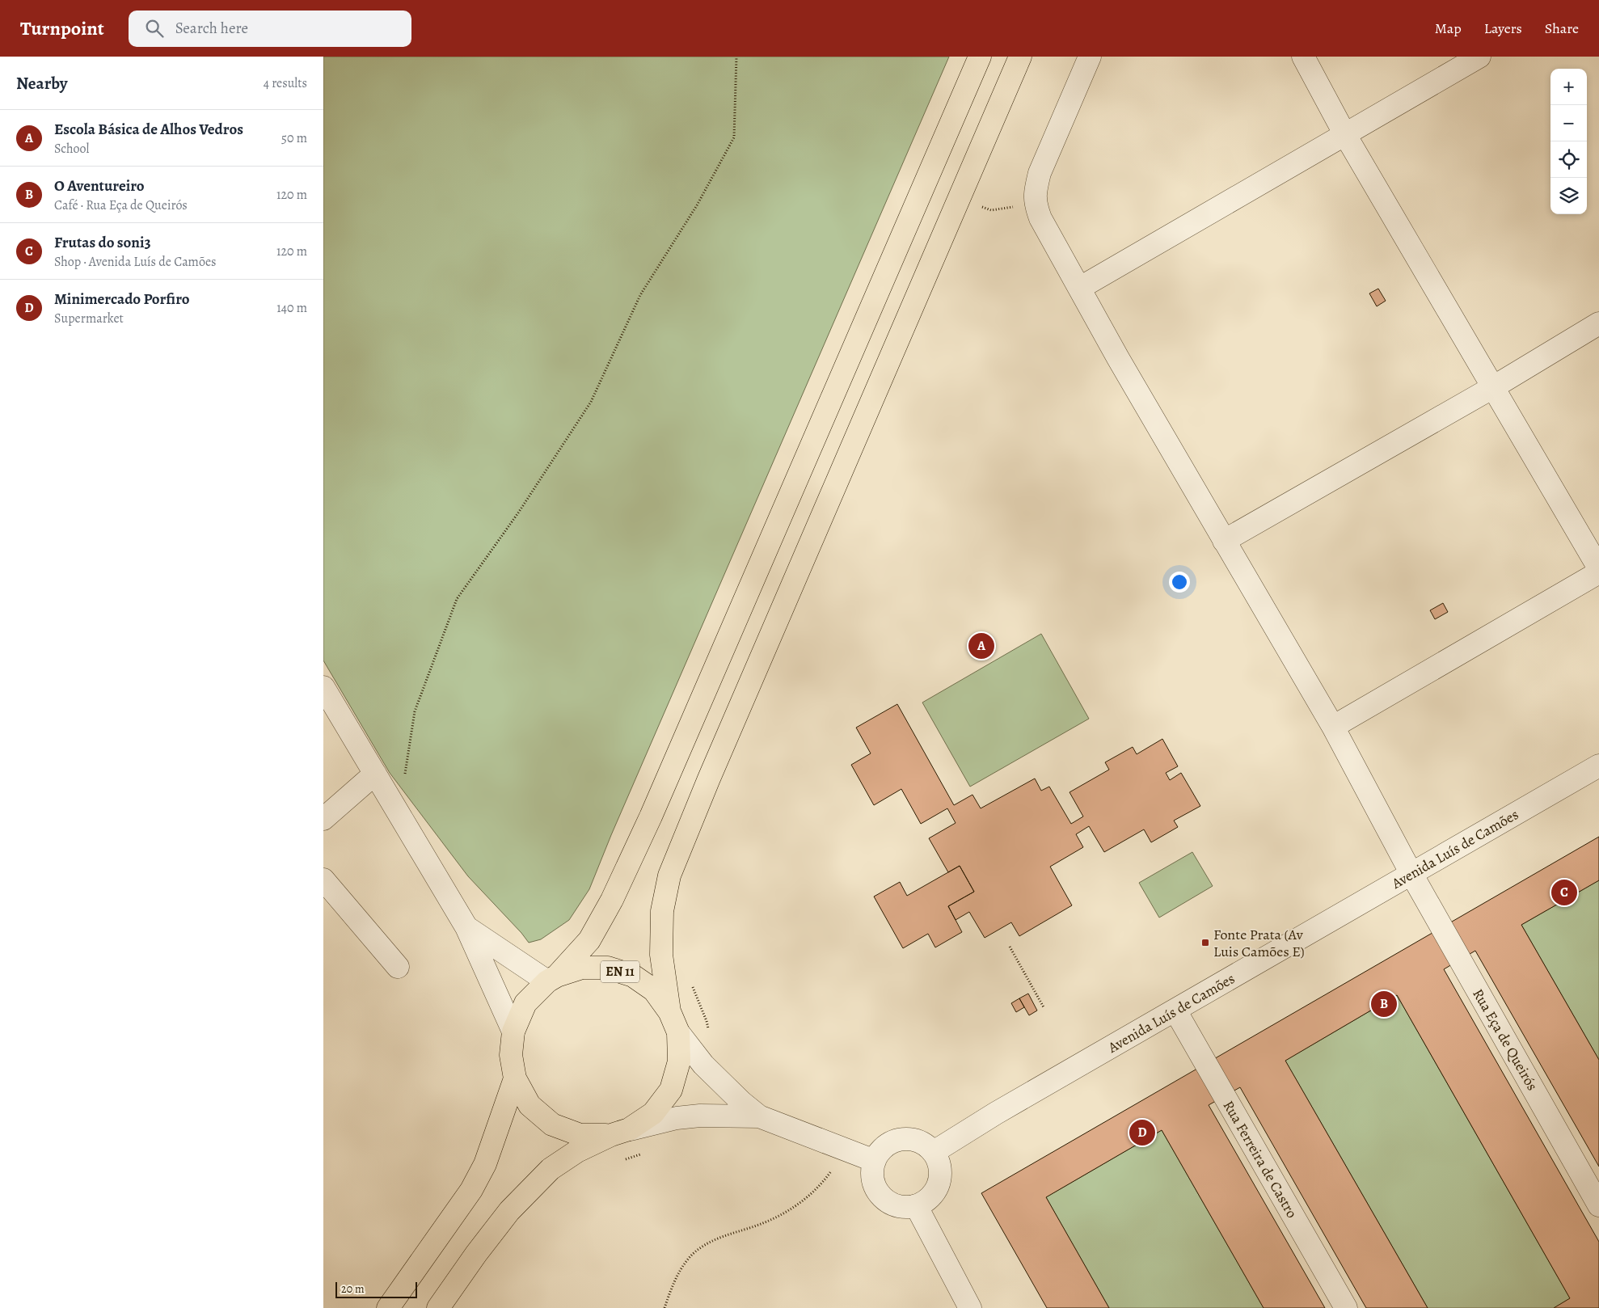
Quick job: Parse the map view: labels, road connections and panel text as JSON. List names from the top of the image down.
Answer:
{
  "streets": {
    "main road": ["EN 11"],
    "street": ["Avenida Luís de Camões", "Rua Eça de Queirós", "Rua Ferreira de Castro"]
  },
  "crossings": [
    ["Avenida Luís de Camões", "Rua Eça de Queirós"],
    ["Avenida Luís de Camões", "Rua Ferreira de Castro"]
  ],
  "places": {
    "transit": ["Fonte Prata (Av Luis Camões E)"]
  },
  "scale_bar": "20 m",
  "page": {
    "header": "Turnpoint",
    "search": "Search here",
    "nav": ["Map", "Layers", "Share"],
    "heading": ["Nearby", "4 results"],
    "map_buttons": ["+", "−"],
    "list": [
      {
        "mark": "A",
        "name": "Escola Básica de Alhos Vedros",
        "note": "School",
        "value": "50 m"
      },
      {
        "mark": "B",
        "name": "O Aventureiro",
        "note": "Café · Rua Eça de Queirós",
        "value": "120 m"
      },
      {
        "mark": "C",
        "name": "Frutas do soni3",
        "note": "Shop · Avenida Luís de Camões",
        "value": "120 m"
      },
      {
        "mark": "D",
        "name": "Minimercado Porfiro",
        "note": "Supermarket",
        "value": "140 m"
      }
    ],
    "pins": [
      "A",
      "C",
      "B",
      "D"
    ],
    "scale": "20 m"
  }
}
